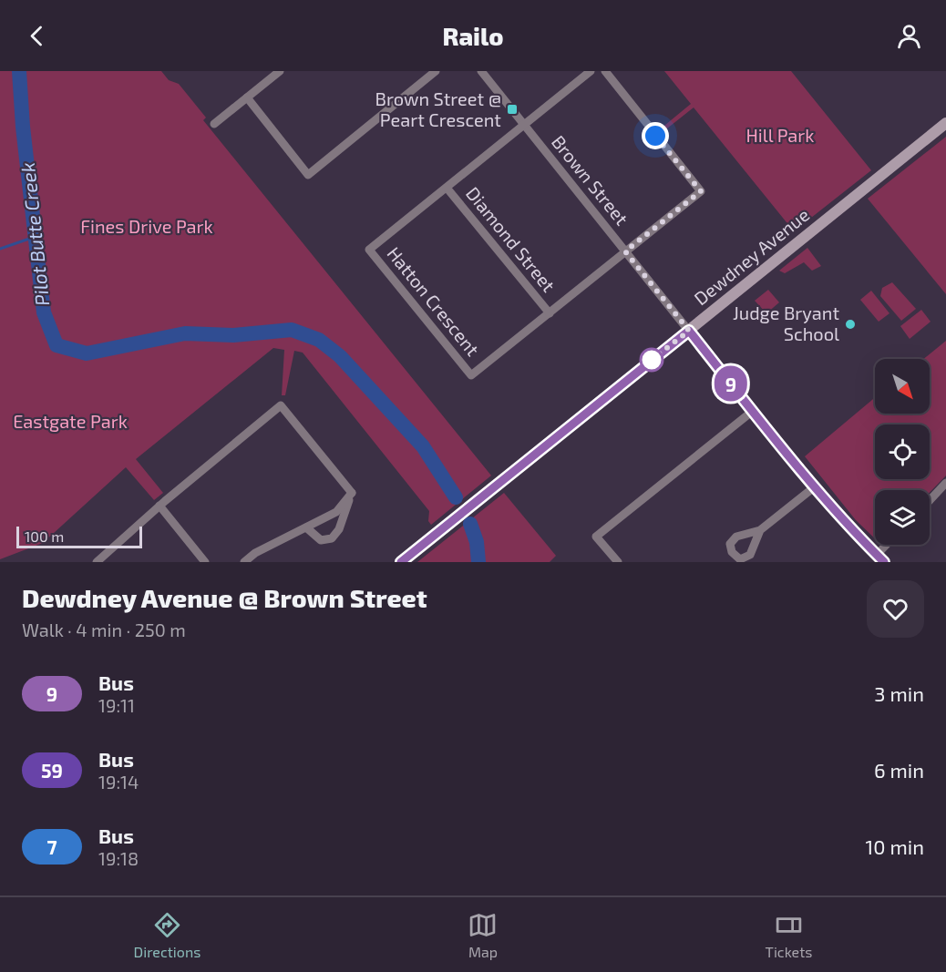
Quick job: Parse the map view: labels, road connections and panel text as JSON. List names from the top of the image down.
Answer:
{
  "streets": {
    "street": [
      "Brown Street",
      "Diamond Street",
      "Dewdney Avenue",
      "Hatton Crescent"
    ]
  },
  "crossings": [
    ["Brown Street", "Dewdney Avenue"],
    ["Brown Street", "Hatton Crescent"],
    ["Diamond Street", "Hatton Crescent"]
  ],
  "water": ["Pilot Butte Creek"],
  "parks": ["Hill Park", "Fines Drive Park", "Eastgate Park"],
  "places": {
    "transit": ["Brown Street @ Peart Crescent"],
    "other": ["Judge Bryant School"]
  },
  "lines": ["bus line 9"],
  "scale_bar": "100 m",
  "north": "bottom right",
  "page": {
    "header": "Railo",
    "on_map": "9",
    "scale": "100 m",
    "heading": ["Dewdney Avenue @ Brown Street", "Walk · 4 min · 250 m"],
    "list": [
      {
        "mark": "9",
        "name": "Bus",
        "note": "19:11",
        "value": "3 min"
      },
      {
        "mark": "59",
        "name": "Bus",
        "note": "19:14",
        "value": "6 min"
      },
      {
        "mark": "7",
        "name": "Bus",
        "note": "19:18",
        "value": "10 min"
      }
    ],
    "tabs": ["Directions", "Map", "Tickets"]
  }
}
